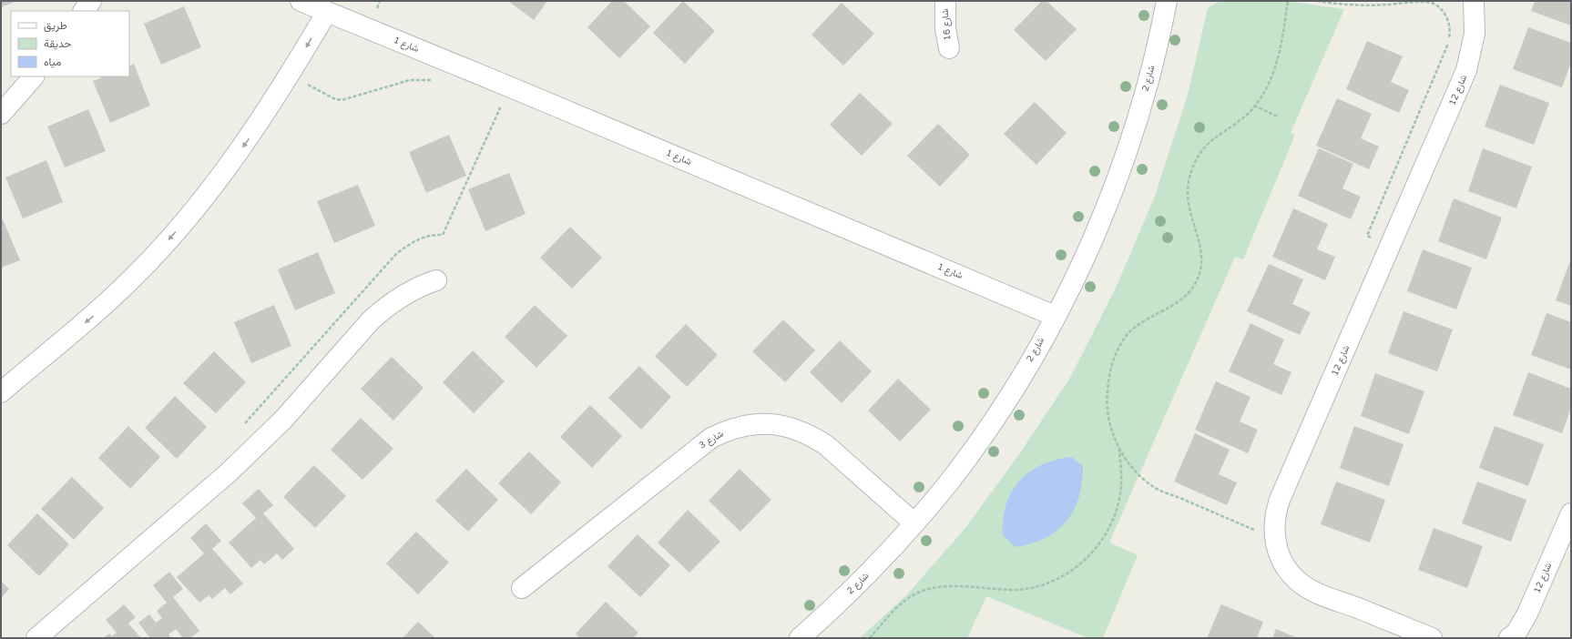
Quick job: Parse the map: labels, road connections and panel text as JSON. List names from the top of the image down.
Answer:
{
  "streets": {
    "street": [
      "شارع 16",
      "شارع 1",
      "شارع 2",
      "شارع 12",
      "شارع 3"
    ]
  },
  "crossings": [
    ["شارع 1", "شارع 2"],
    ["شارع 2", "شارع 3"]
  ],
  "legend": ["طريق", "حديقة", "مياه"]
}
